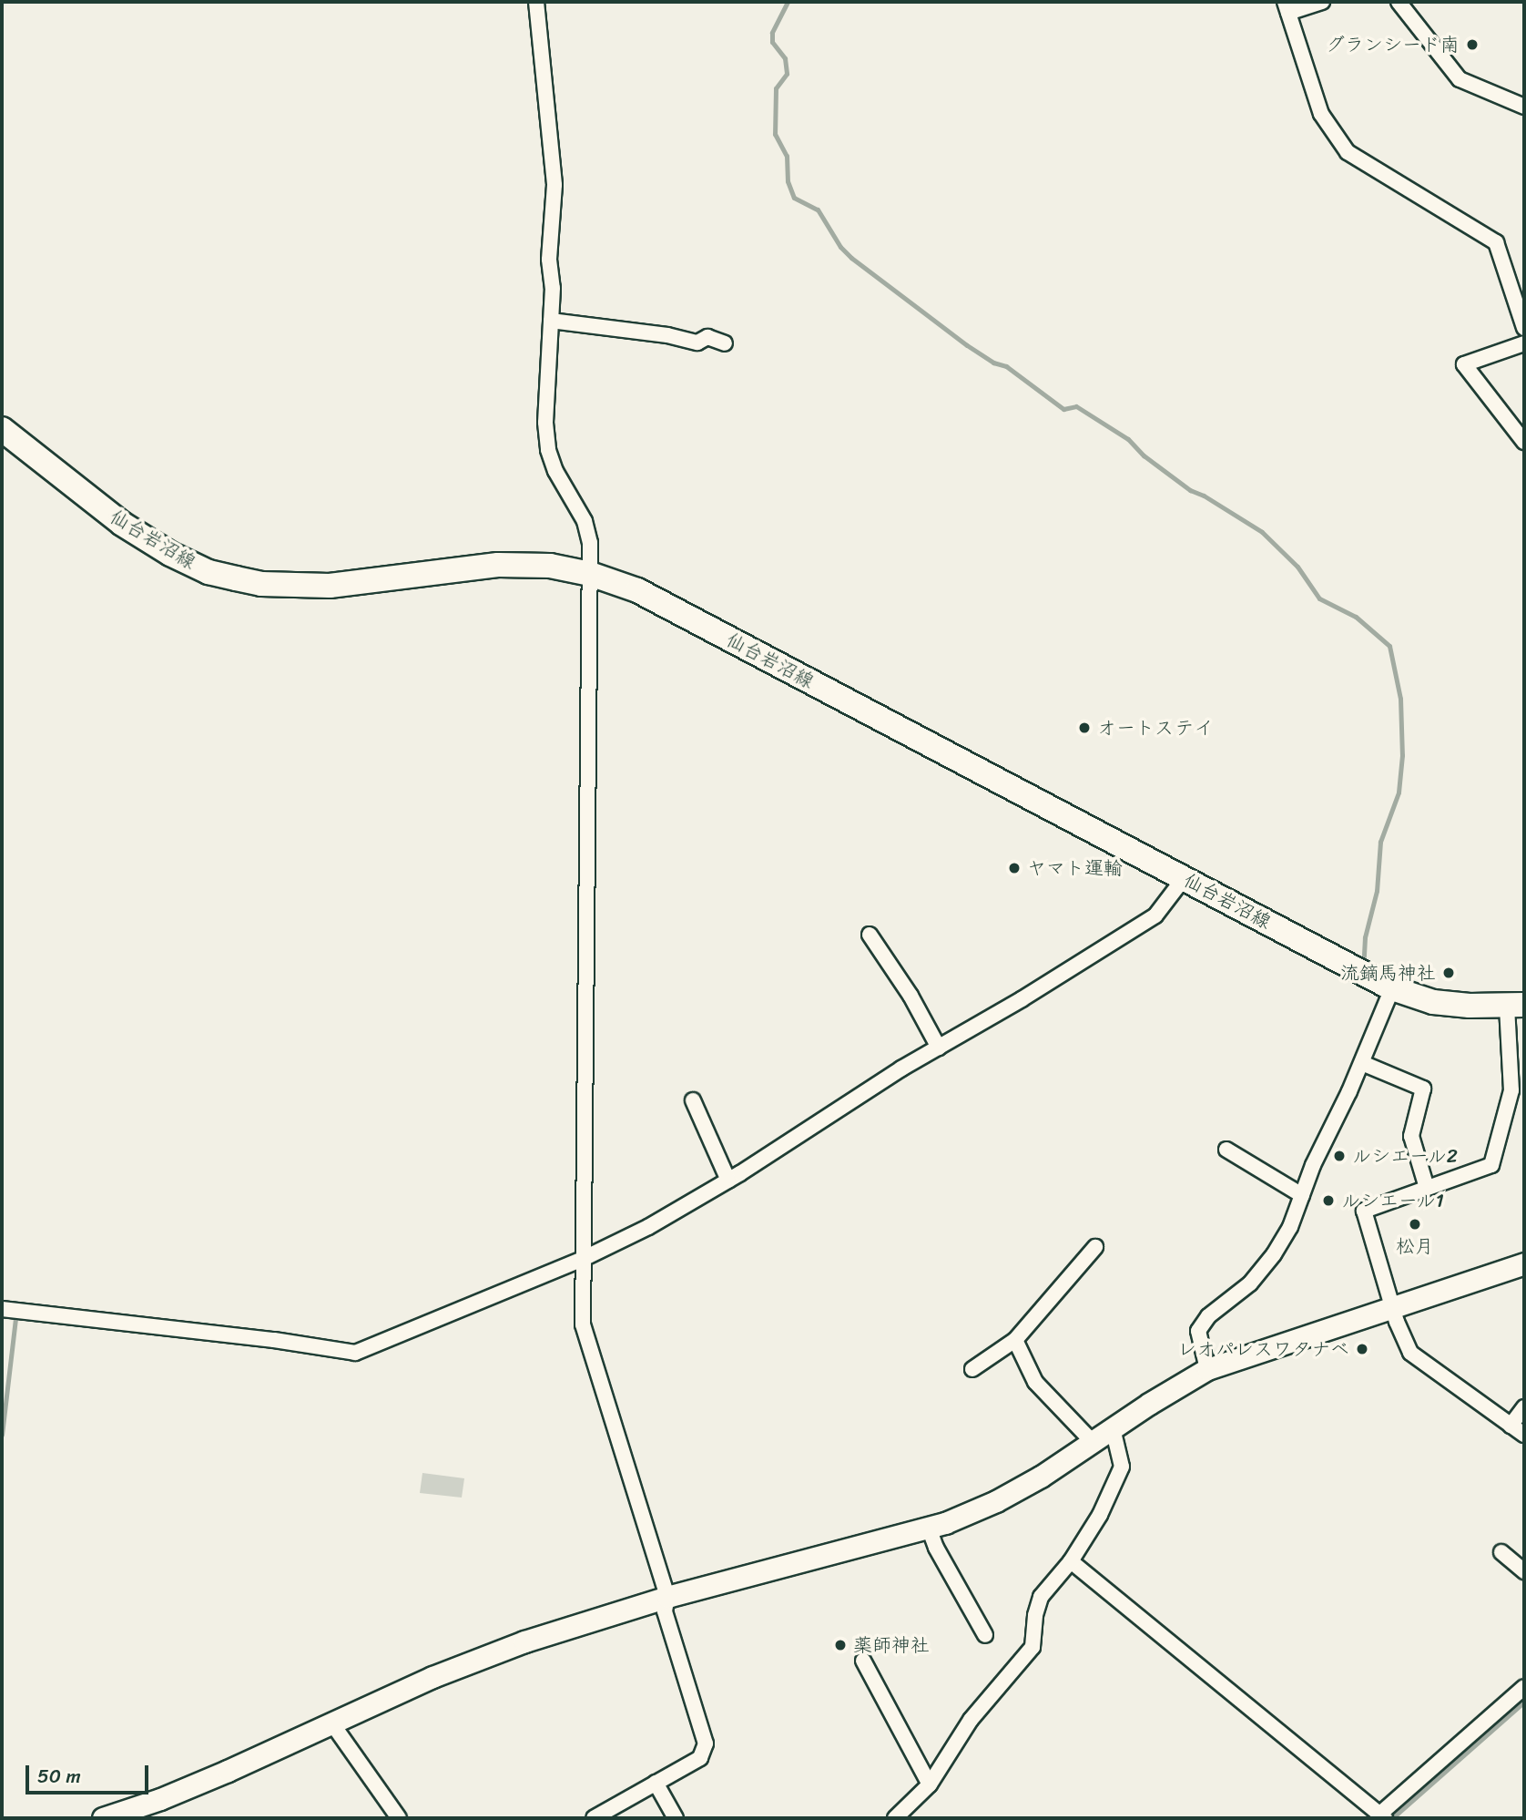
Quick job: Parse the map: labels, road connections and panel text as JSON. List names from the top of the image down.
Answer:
{
  "streets": {
    "main road": ["仙台岩沼線"]
  },
  "places": [
    "グランシード南",
    "オートステイ",
    "ヤマト運輸",
    "流鏑馬神社",
    "ルシエール2",
    "ルシエール1",
    "松月",
    "レオパレスワタナベ",
    "薬師神社"
  ],
  "scale_bar": "50 m"
}
